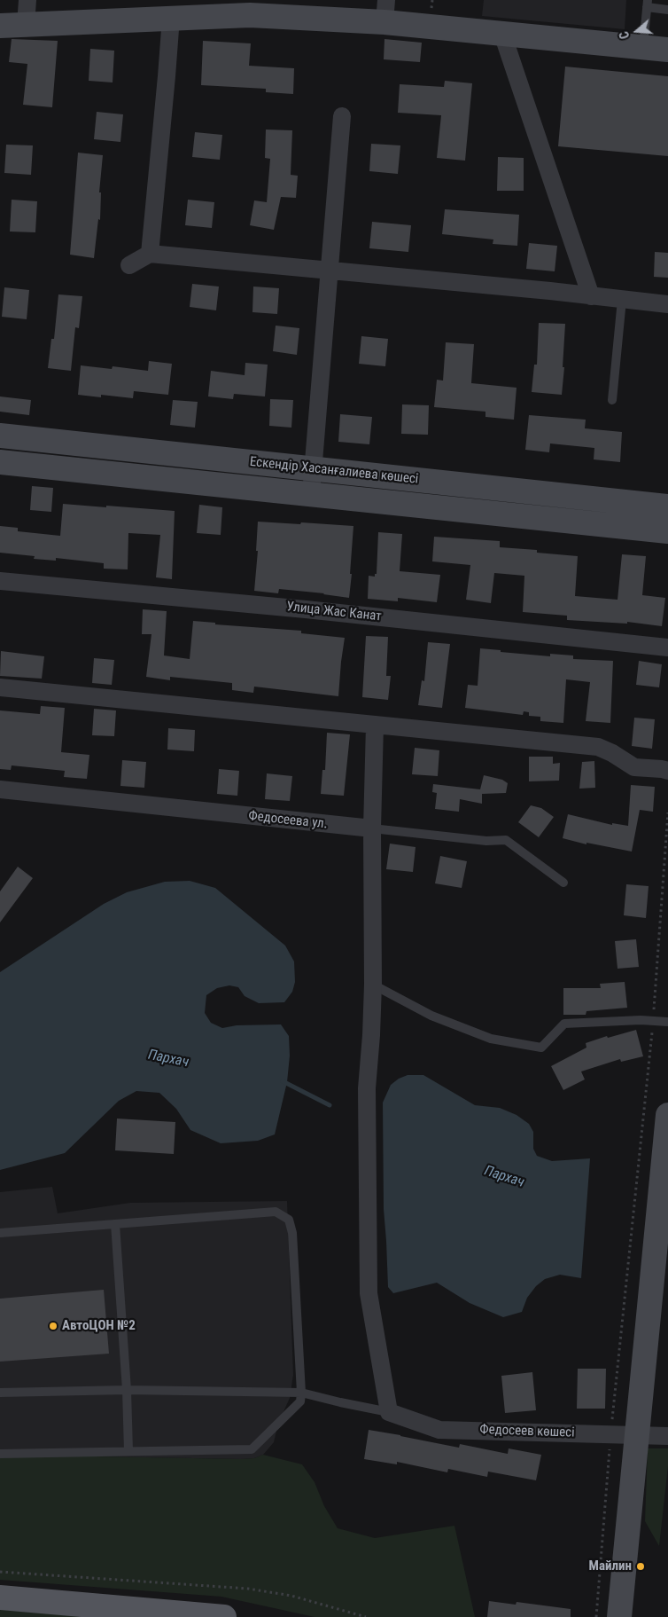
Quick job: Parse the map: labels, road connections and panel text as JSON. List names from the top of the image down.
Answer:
{
  "streets": {
    "street": [
      "Ескендір Хасанғалиева көшесі",
      "Улица Жас Канат",
      "Федосеева ул.",
      "Федосеев көшесі"
    ]
  },
  "water": ["Пархач"],
  "places": ["АвтоЦОН №2", "Майлин"],
  "north": "left"
}
